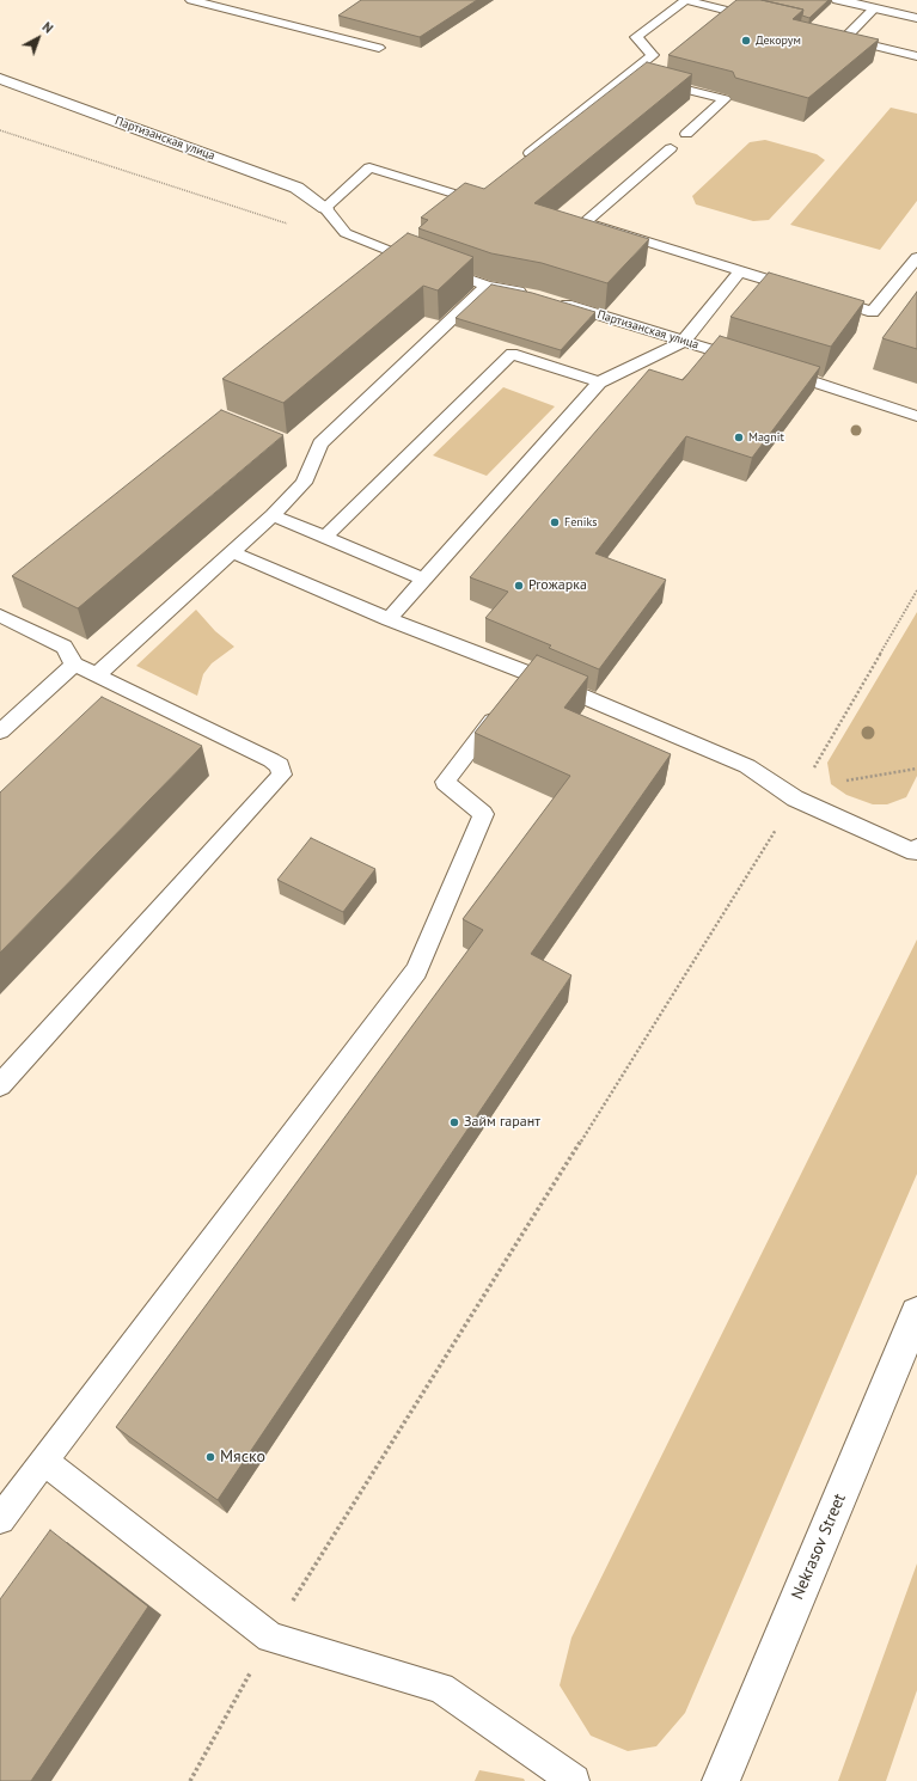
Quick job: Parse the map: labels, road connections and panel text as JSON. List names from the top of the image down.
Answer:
{
  "streets": {
    "street": ["Партизанская улица", "Nekrasov Street"]
  },
  "places": [
    "Декорум",
    "Magnit",
    "Feniks",
    "Proжарка",
    "Займ гарант",
    "Мяско"
  ],
  "north": "top right"
}
